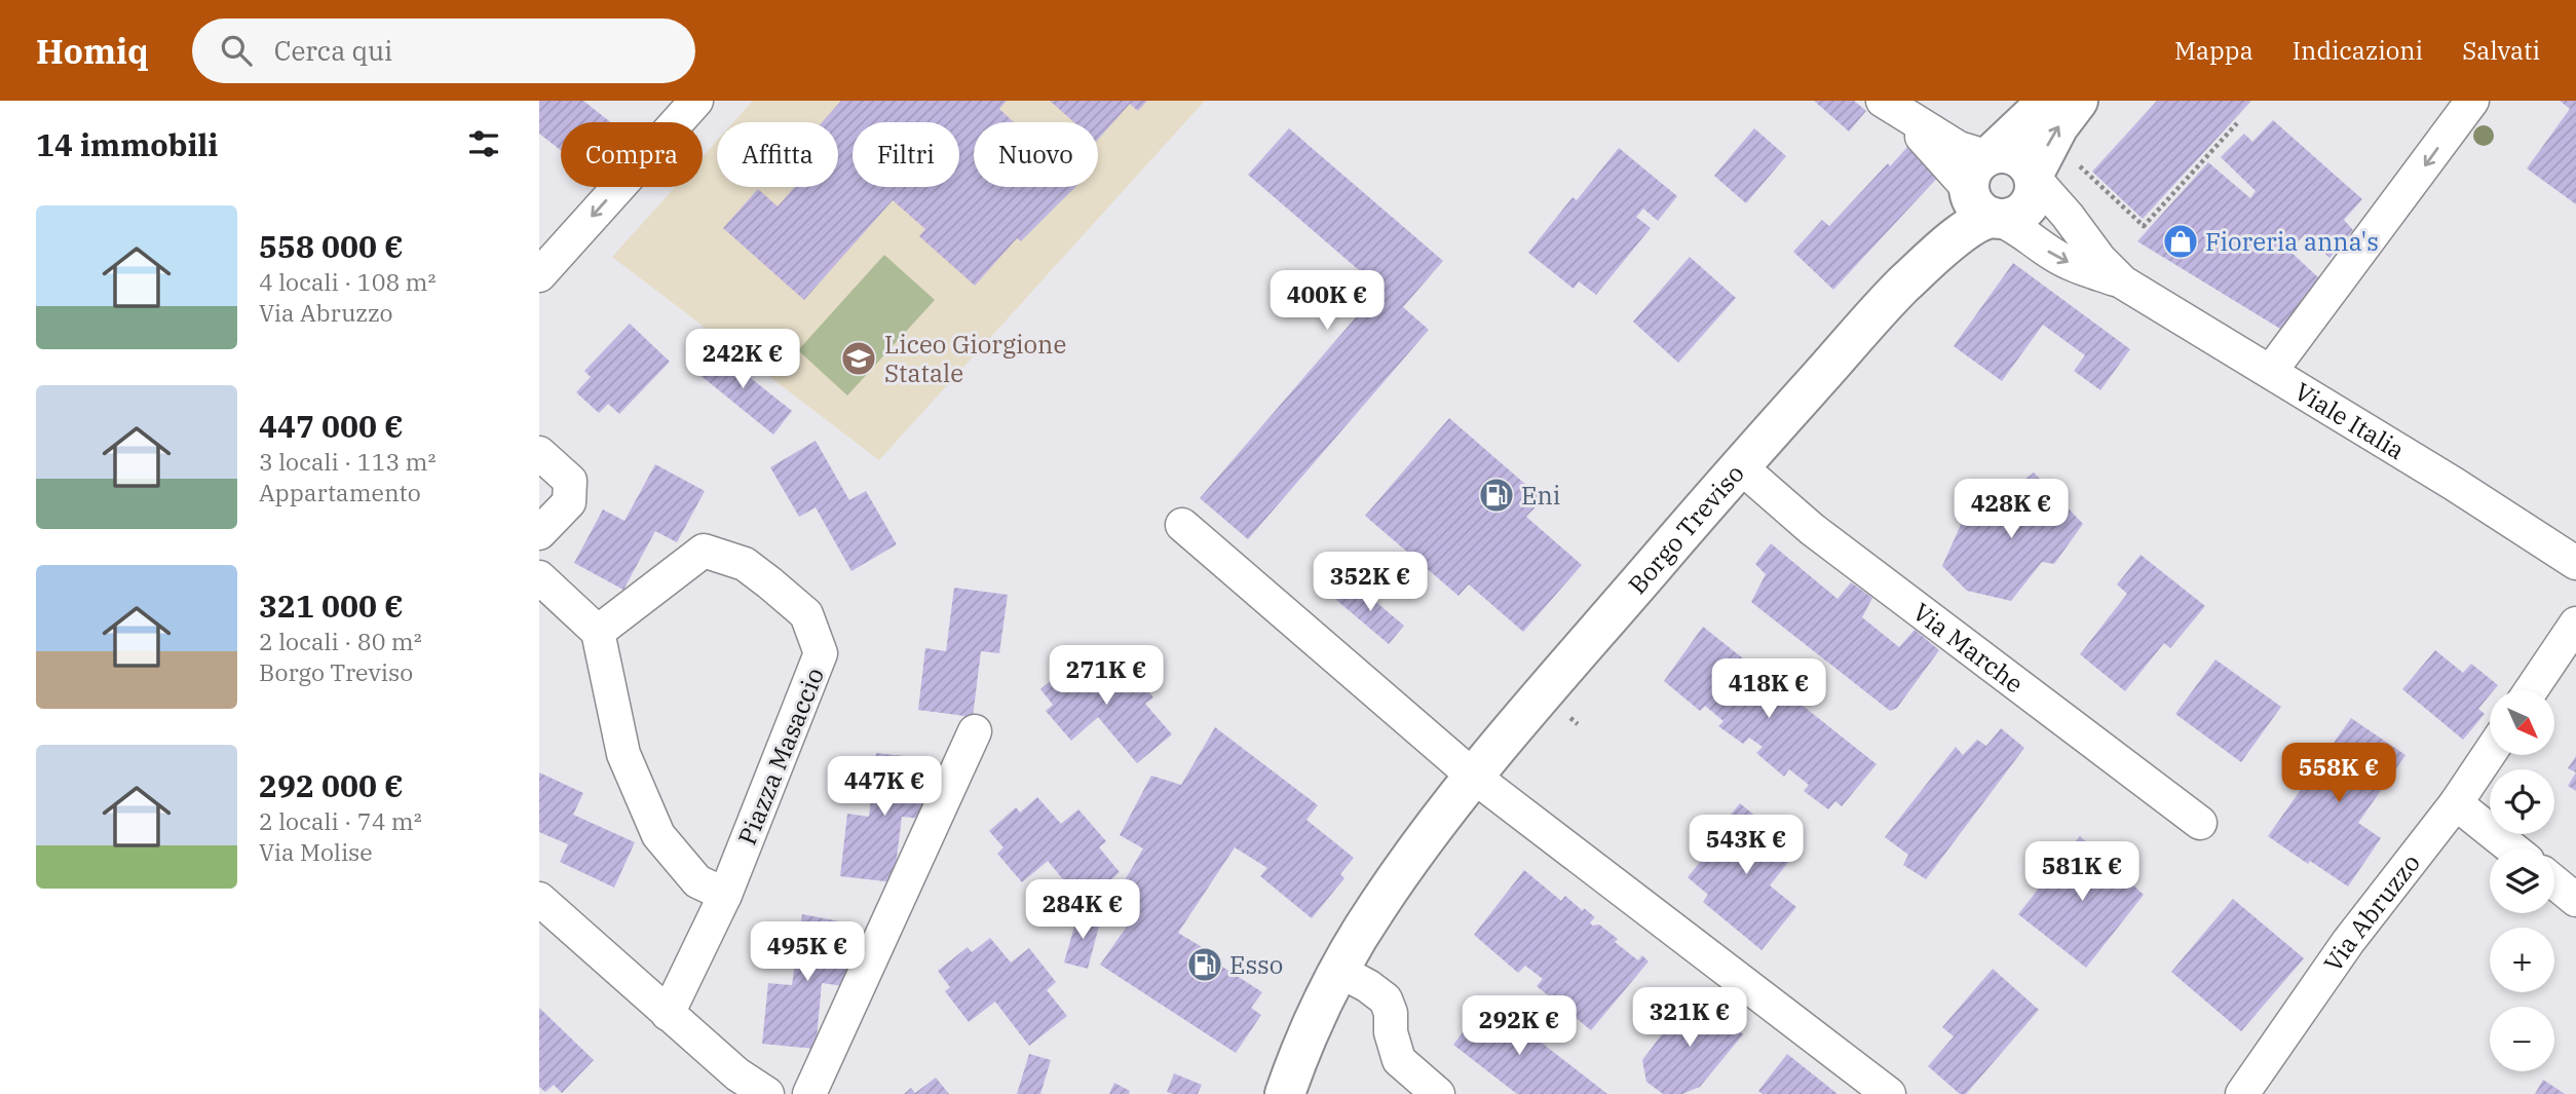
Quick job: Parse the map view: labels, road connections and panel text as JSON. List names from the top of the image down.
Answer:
{
  "streets": {
    "street": [
      "Viale Italia",
      "Borgo Treviso",
      "Via Marche",
      "Piazza Masaccio",
      "Via Abruzzo"
    ]
  },
  "crossings": [
    ["Viale Italia", "Borgo Treviso"],
    ["Borgo Treviso", "Via Marche"]
  ],
  "places": {
    "shop": ["Fioreria anna's"],
    "school or university": ["Liceo Giorgione Statale"],
    "fuel station": ["Eni", "Esso"]
  },
  "north": "bottom right",
  "page": {
    "header": "Homiq",
    "search": "Cerca qui",
    "nav": ["Mappa", "Indicazioni", "Salvati"],
    "heading": "14 immobili",
    "chip": [
      "Compra",
      "Affitta",
      "Filtri",
      "Nuovo"
    ],
    "list": [
      {
        "name": "558 000 €",
        "note": "4 locali · 108 m² · Via Abruzzo"
      },
      {
        "name": "447 000 €",
        "note": "3 locali · 113 m² · Appartamento"
      },
      {
        "name": "321 000 €",
        "note": "2 locali · 80 m² · Borgo Treviso"
      },
      {
        "name": "292 000 €",
        "note": "2 locali · 74 m² · Via Molise"
      }
    ],
    "price": [
      "400K €",
      "242K €",
      "428K €",
      "352K €",
      "271K €",
      "418K €",
      "558K €",
      "447K €",
      "543K €",
      "581K €",
      "284K €",
      "495K €",
      "321K €",
      "292K €"
    ],
    "map_buttons": ["+", "−"]
  }
}
